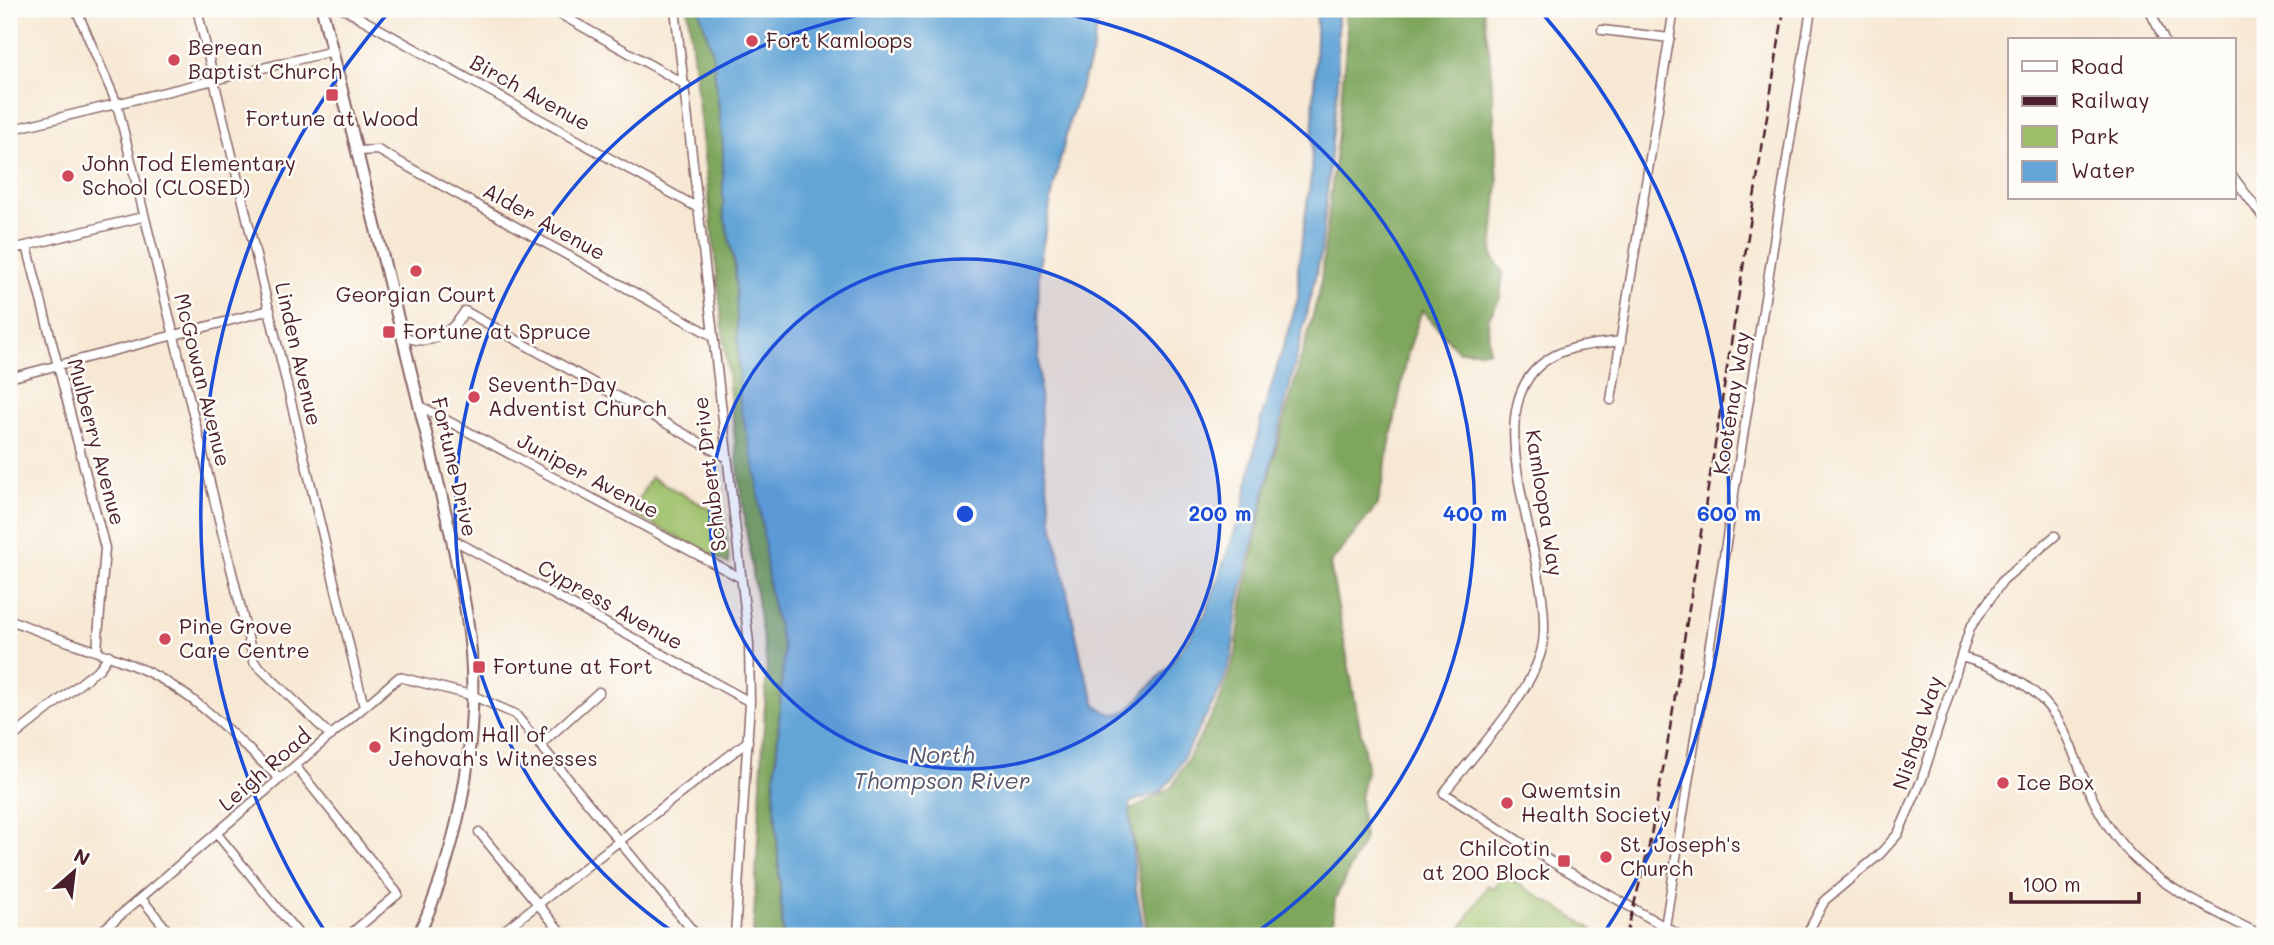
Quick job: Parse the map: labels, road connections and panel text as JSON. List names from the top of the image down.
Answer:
{
  "streets": {
    "main road": ["Fortune Drive"],
    "street": [
      "Birch Avenue",
      "Alder Avenue",
      "Linden Avenue",
      "McGowan Avenue",
      "Kootenay Way",
      "Mulberry Avenue",
      "Schubert Drive",
      "Juniper Avenue",
      "Kamloopa Way",
      "Cypress Avenue",
      "Nishga Way",
      "Leigh Road"
    ]
  },
  "crossings": [
    ["Birch Avenue", "Schubert Drive"],
    ["Alder Avenue", "Fortune Drive"],
    ["Alder Avenue", "Schubert Drive"],
    ["Linden Avenue", "Leigh Road"],
    ["McGowan Avenue", "Leigh Road"],
    ["Kootenay Way", "Kamloopa Way"],
    ["Fortune Drive", "Juniper Avenue"],
    ["Fortune Drive", "Cypress Avenue"],
    ["Fortune Drive", "Leigh Road"],
    ["Schubert Drive", "Juniper Avenue"],
    ["Schubert Drive", "Cypress Avenue"]
  ],
  "water": ["North Thompson River"],
  "places": {
    "other": [
      "Fort Kamloops",
      "Berean Baptist Church",
      "John Tod Elementary School (CLOSED)",
      "Georgian Court",
      "Seventh-Day Adventist Church",
      "Pine Grove Care Centre",
      "Kingdom Hall of Jehovah's Witnesses",
      "Ice Box",
      "Qwemtsin Health Society",
      "St. Joseph's Church"
    ],
    "transit": [
      "Fortune at Wood",
      "Fortune at Spruce",
      "Fortune at Fort",
      "Chilcotin at 200 Block"
    ]
  },
  "legend": [
    "Road",
    "Railway",
    "Park",
    "Water"
  ],
  "scale_bar": "100 m",
  "north": "top right",
  "rings": ["200 m", "400 m", "600 m"]
}
